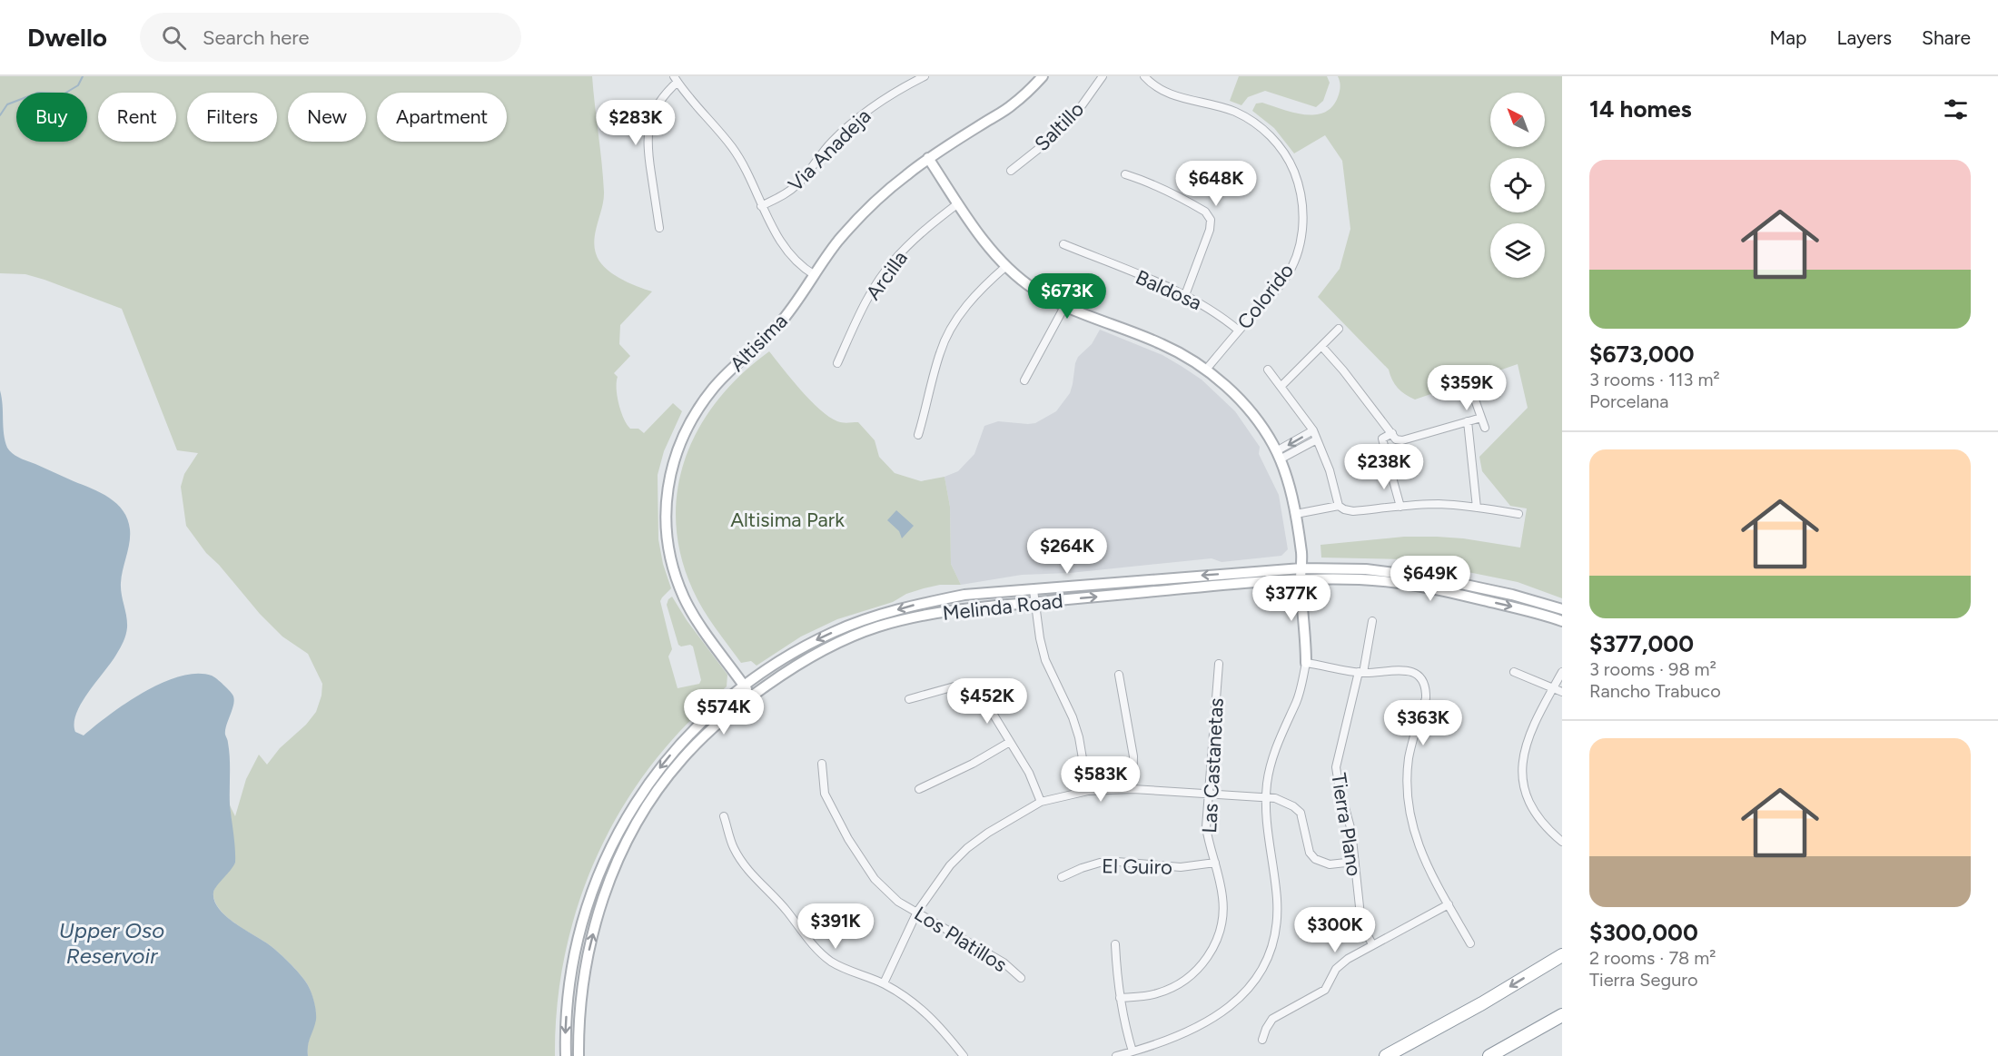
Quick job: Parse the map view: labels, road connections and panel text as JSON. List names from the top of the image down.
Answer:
{
  "streets": {
    "main road": ["Altisima", "Melinda Road"],
    "street": [
      "Saltillo",
      "Via Anadeja",
      "Arcilla",
      "Baldosa",
      "Colorido",
      "Las Castanetas",
      "Tierra Plano",
      "El Guiro",
      "Los Platillos"
    ]
  },
  "crossings": [
    ["Baldosa", "Colorido"],
    ["Altisima", "Melinda Road"],
    ["Las Castanetas", "El Guiro"]
  ],
  "water": ["Upper Oso Reservoir"],
  "parks": ["Altisima Park"],
  "north": "top left",
  "page": {
    "header": "Dwello",
    "search": "Search here",
    "nav": ["Map", "Layers", "Share"],
    "heading": "14 homes",
    "chip": [
      "Buy",
      "Rent",
      "Filters",
      "New",
      "Apartment"
    ],
    "price": [
      "$283K",
      "$648K",
      "$673K",
      "$359K",
      "$238K",
      "$264K",
      "$649K",
      "$377K",
      "$452K",
      "$574K",
      "$363K",
      "$583K",
      "$391K",
      "$300K"
    ],
    "list": [
      {
        "name": "$673,000",
        "note": "3 rooms · 113 m² · Porcelana"
      },
      {
        "name": "$377,000",
        "note": "3 rooms · 98 m² · Rancho Trabuco"
      },
      {
        "name": "$300,000",
        "note": "2 rooms · 78 m² · Tierra Seguro"
      }
    ]
  }
}
